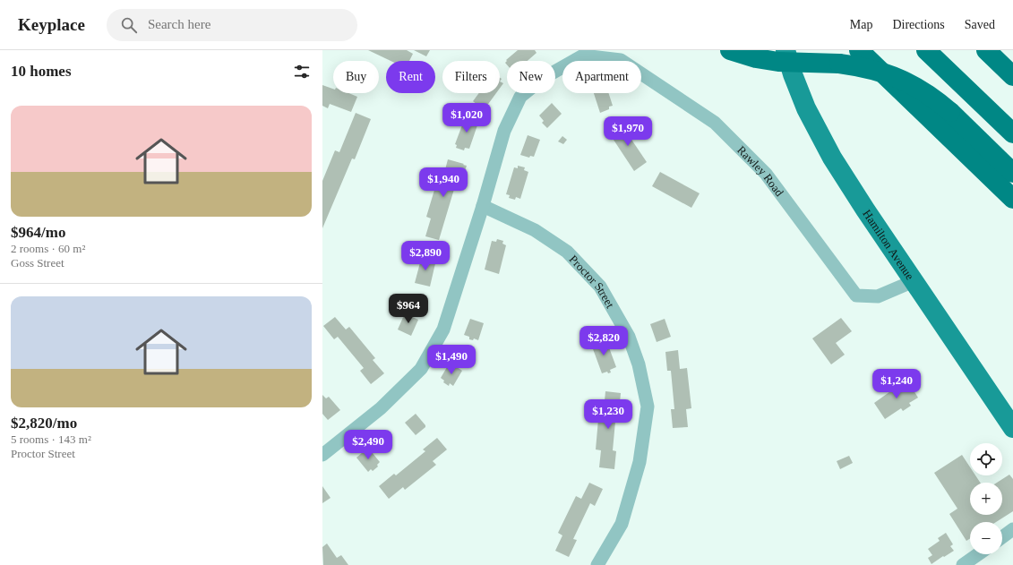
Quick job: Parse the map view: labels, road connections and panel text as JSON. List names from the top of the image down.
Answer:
{
  "streets": {
    "main road": ["Hamilton Avenue"],
    "street": ["Rawley Road", "Proctor Street"]
  },
  "crossings": [
    ["Rawley Road", "Hamilton Avenue"],
    ["Rawley Road", "Proctor Street"]
  ],
  "page": {
    "header": "Keyplace",
    "search": "Search here",
    "nav": ["Map", "Directions", "Saved"],
    "heading": "10 homes",
    "chip": [
      "Buy",
      "Rent",
      "Filters",
      "New",
      "Apartment"
    ],
    "list": [
      {
        "name": "$964/mo",
        "note": "2 rooms · 60 m² · Goss Street"
      },
      {
        "name": "$2,820/mo",
        "note": "5 rooms · 143 m² · Proctor Street"
      }
    ],
    "price": [
      "$1,020",
      "$1,970",
      "$1,940",
      "$2,890",
      "$964",
      "$2,820",
      "$1,490",
      "$1,240",
      "$1,230",
      "$2,490"
    ],
    "map_buttons": ["+", "−"]
  }
}
